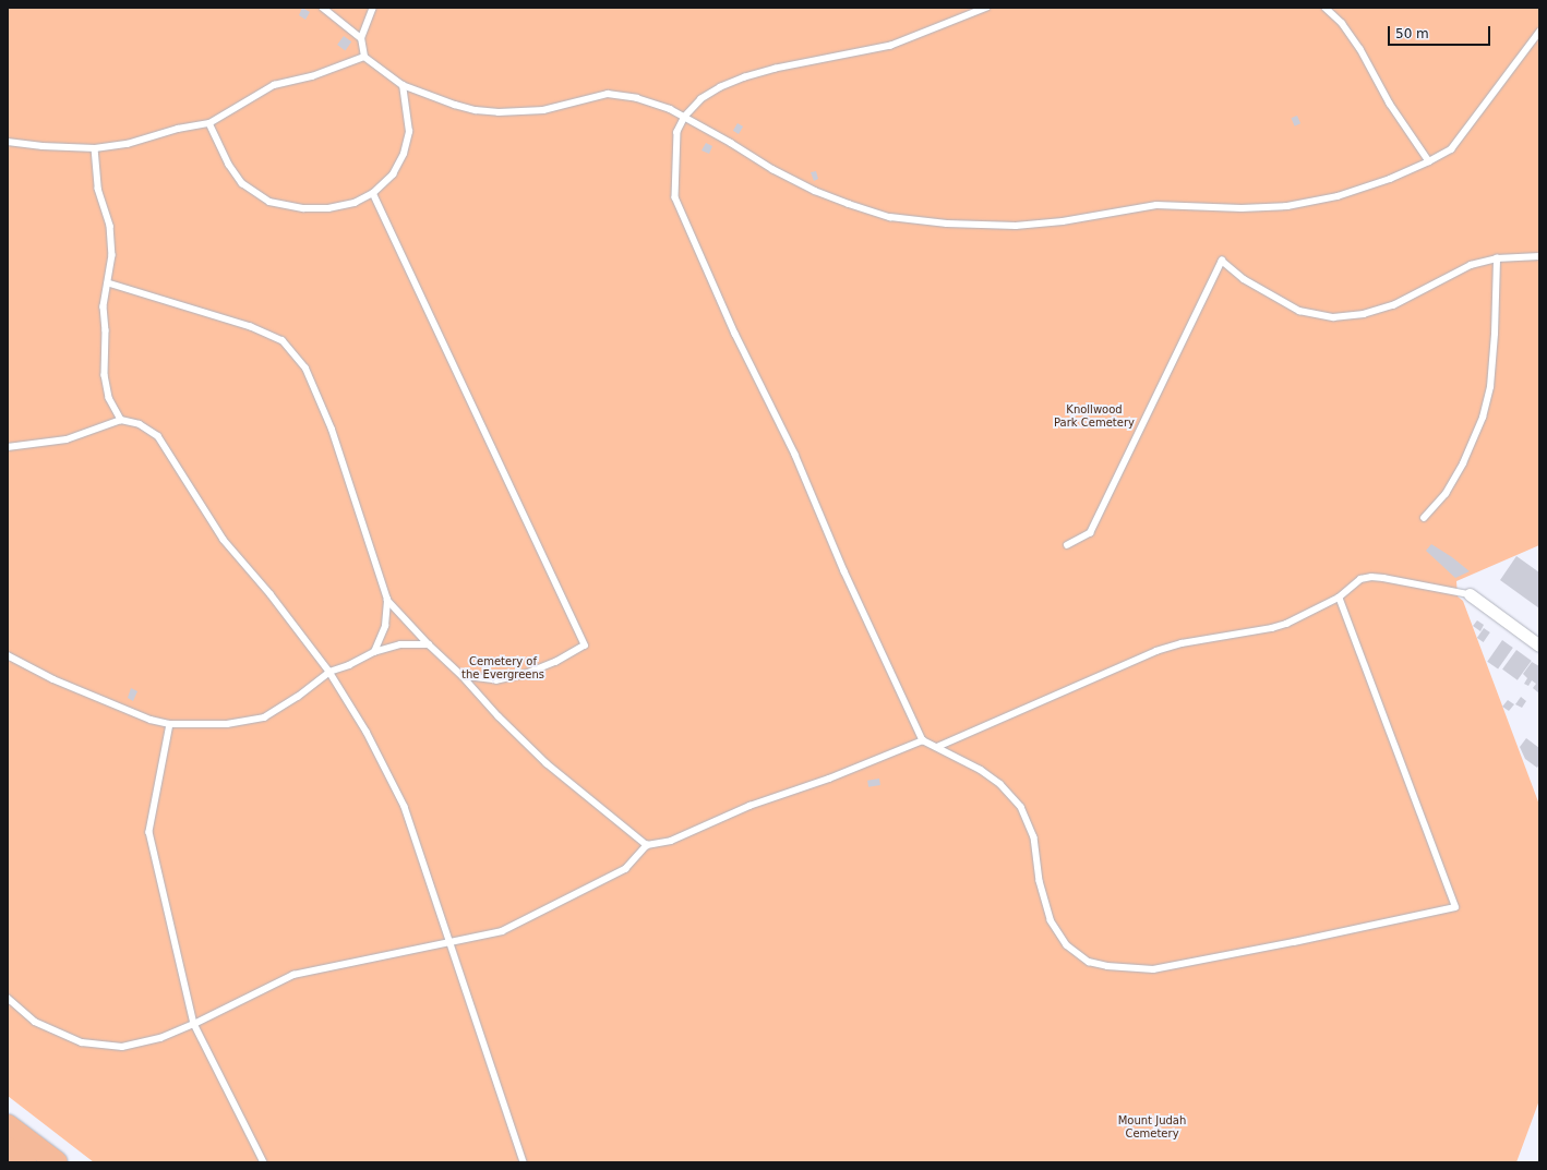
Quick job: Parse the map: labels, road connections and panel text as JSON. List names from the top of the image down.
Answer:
{
  "parks": ["Knollwood Park Cemetery", "Cemetery of the Evergreens", "Mount Judah Cemetery"],
  "scale_bar": "50 m"
}
